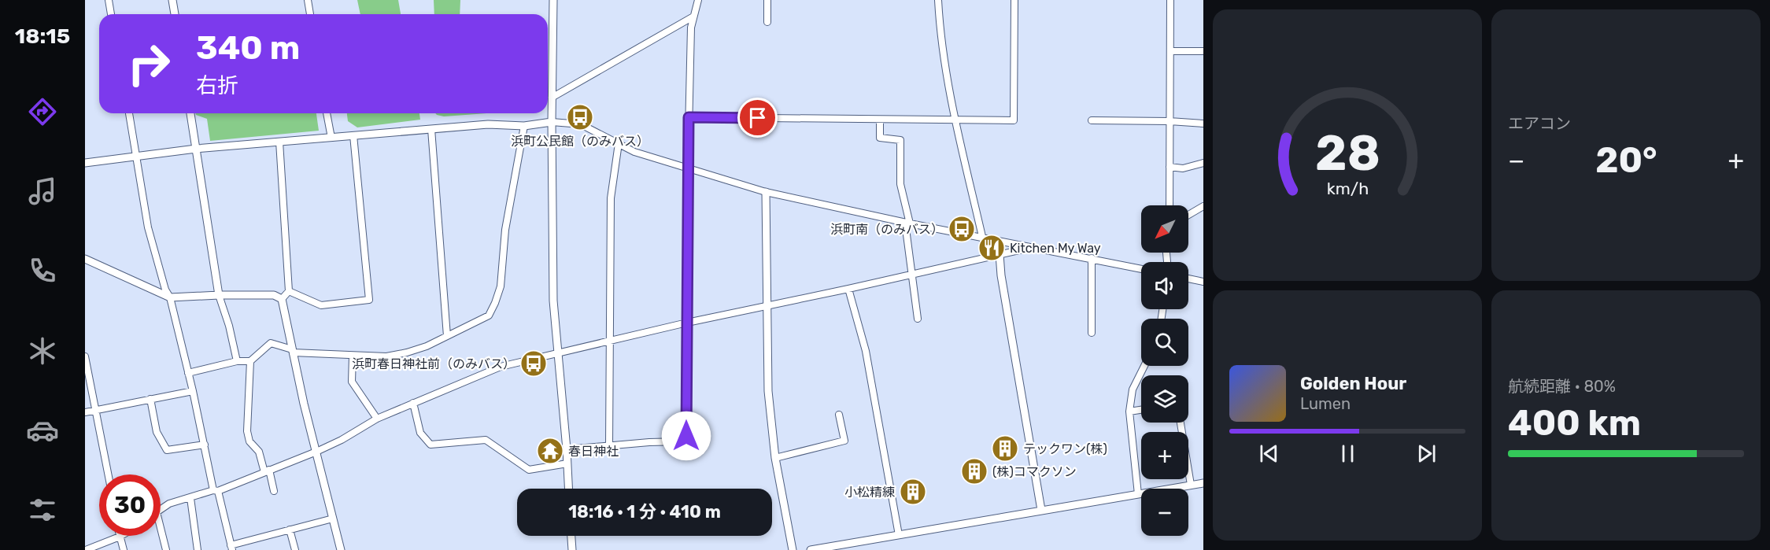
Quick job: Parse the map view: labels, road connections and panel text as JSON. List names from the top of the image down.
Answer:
{
  "places": {
    "bus stop": ["浜町公民館（のみバス）", "浜町南（のみバス）", "浜町春日神社前（のみバス）"],
    "restaurant": ["Kitchen My Way"],
    "building": ["テックワン(株)", "(株)コマクソン", "小松精練"],
    "temple": ["春日神社"]
  },
  "north": "bottom left",
  "page": {
    "tabs": "18:15",
    "tile": [
      "エアコン",
      ["航続距離 · 80%", "400 km"]
    ],
    "turn": ["340 m", "右折"],
    "heat": ["−", "20°", "+"],
    "map_buttons": ["+", "−"],
    "song": ["Golden Hour", "Lumen"],
    "limit": "30",
    "trip": "18:16 · 1 分 · 410 m",
    "gauge": ["28", "km/h"]
  }
}
